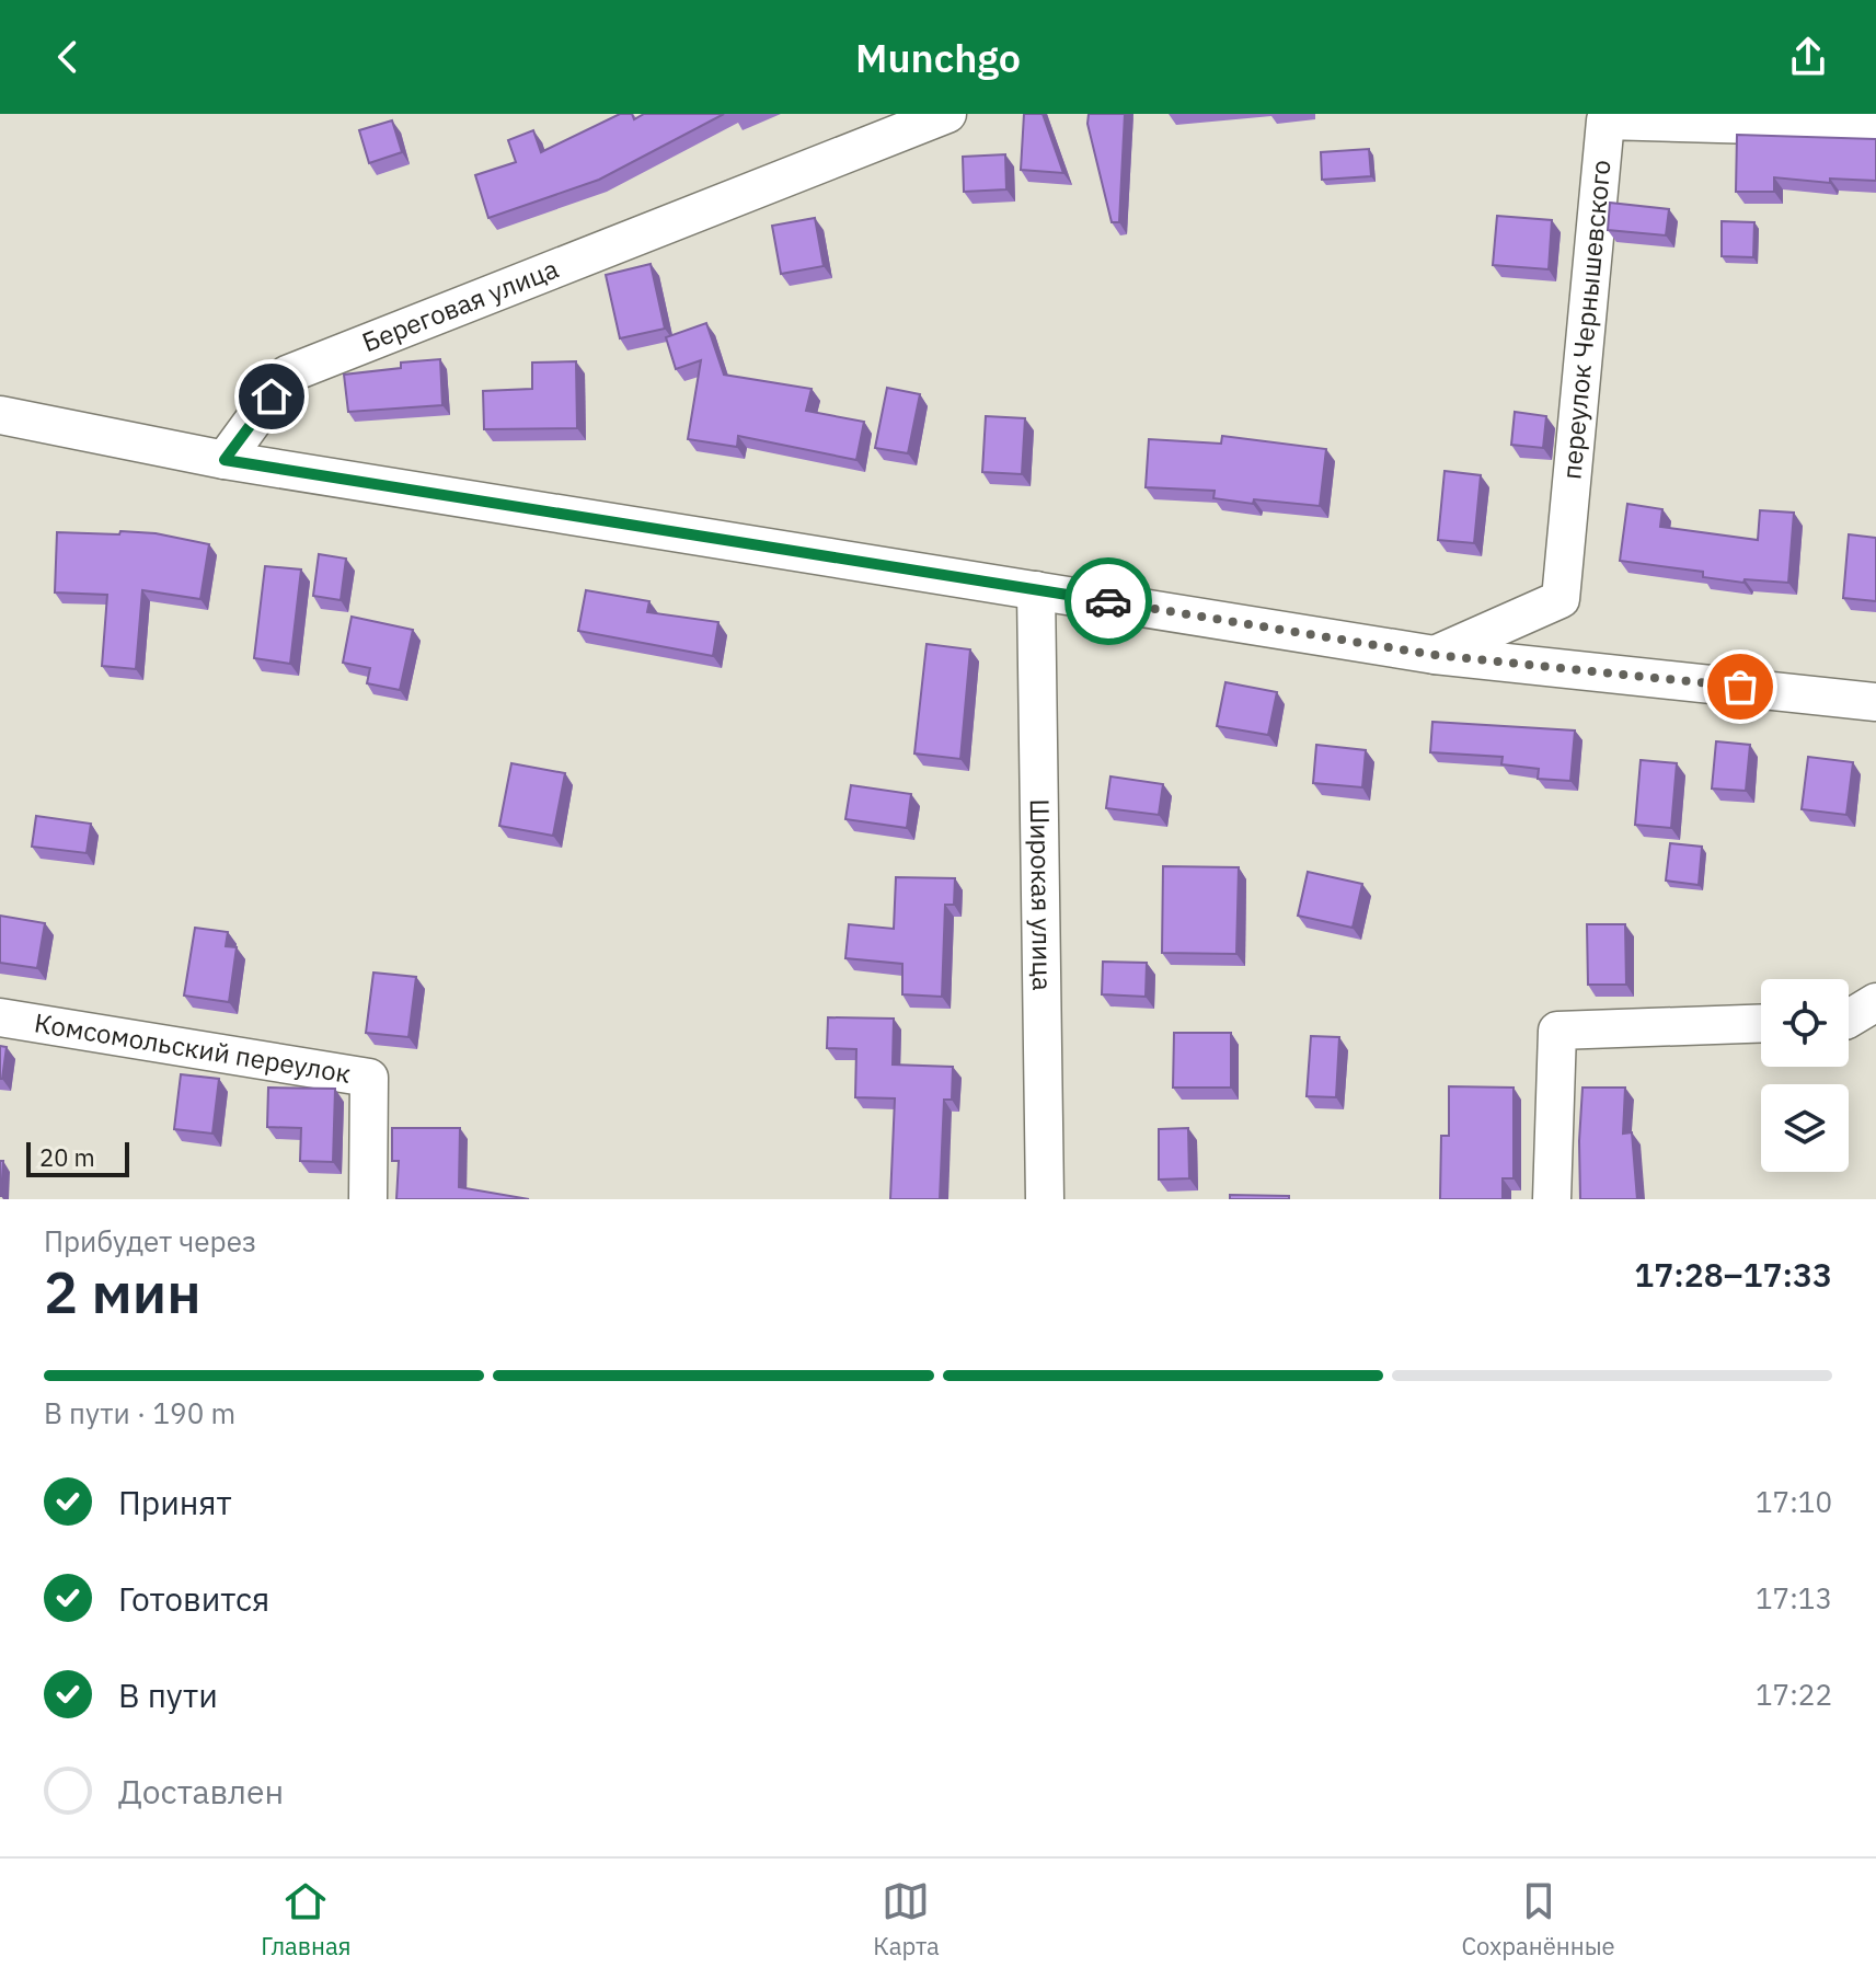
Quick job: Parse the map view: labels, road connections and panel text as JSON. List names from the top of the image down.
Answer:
{
  "streets": {
    "street": [
      "Береговая улица",
      "переулок Чернышевского",
      "Широкая улица",
      "Комсомольский переулок"
    ]
  },
  "scale_bar": "20 m",
  "page": {
    "header": "Munchgo",
    "scale": "20 m",
    "heading": ["2 мин", "Прибудет через", "17:28–17:33"],
    "bar": "В пути · 190 m",
    "list": [
      ["Принят", "17:10"],
      ["Готовится", "17:13"],
      ["В пути", "17:22"],
      "Доставлен"
    ],
    "tabs": ["Главная", "Карта", "Сохранённые"]
  }
}
